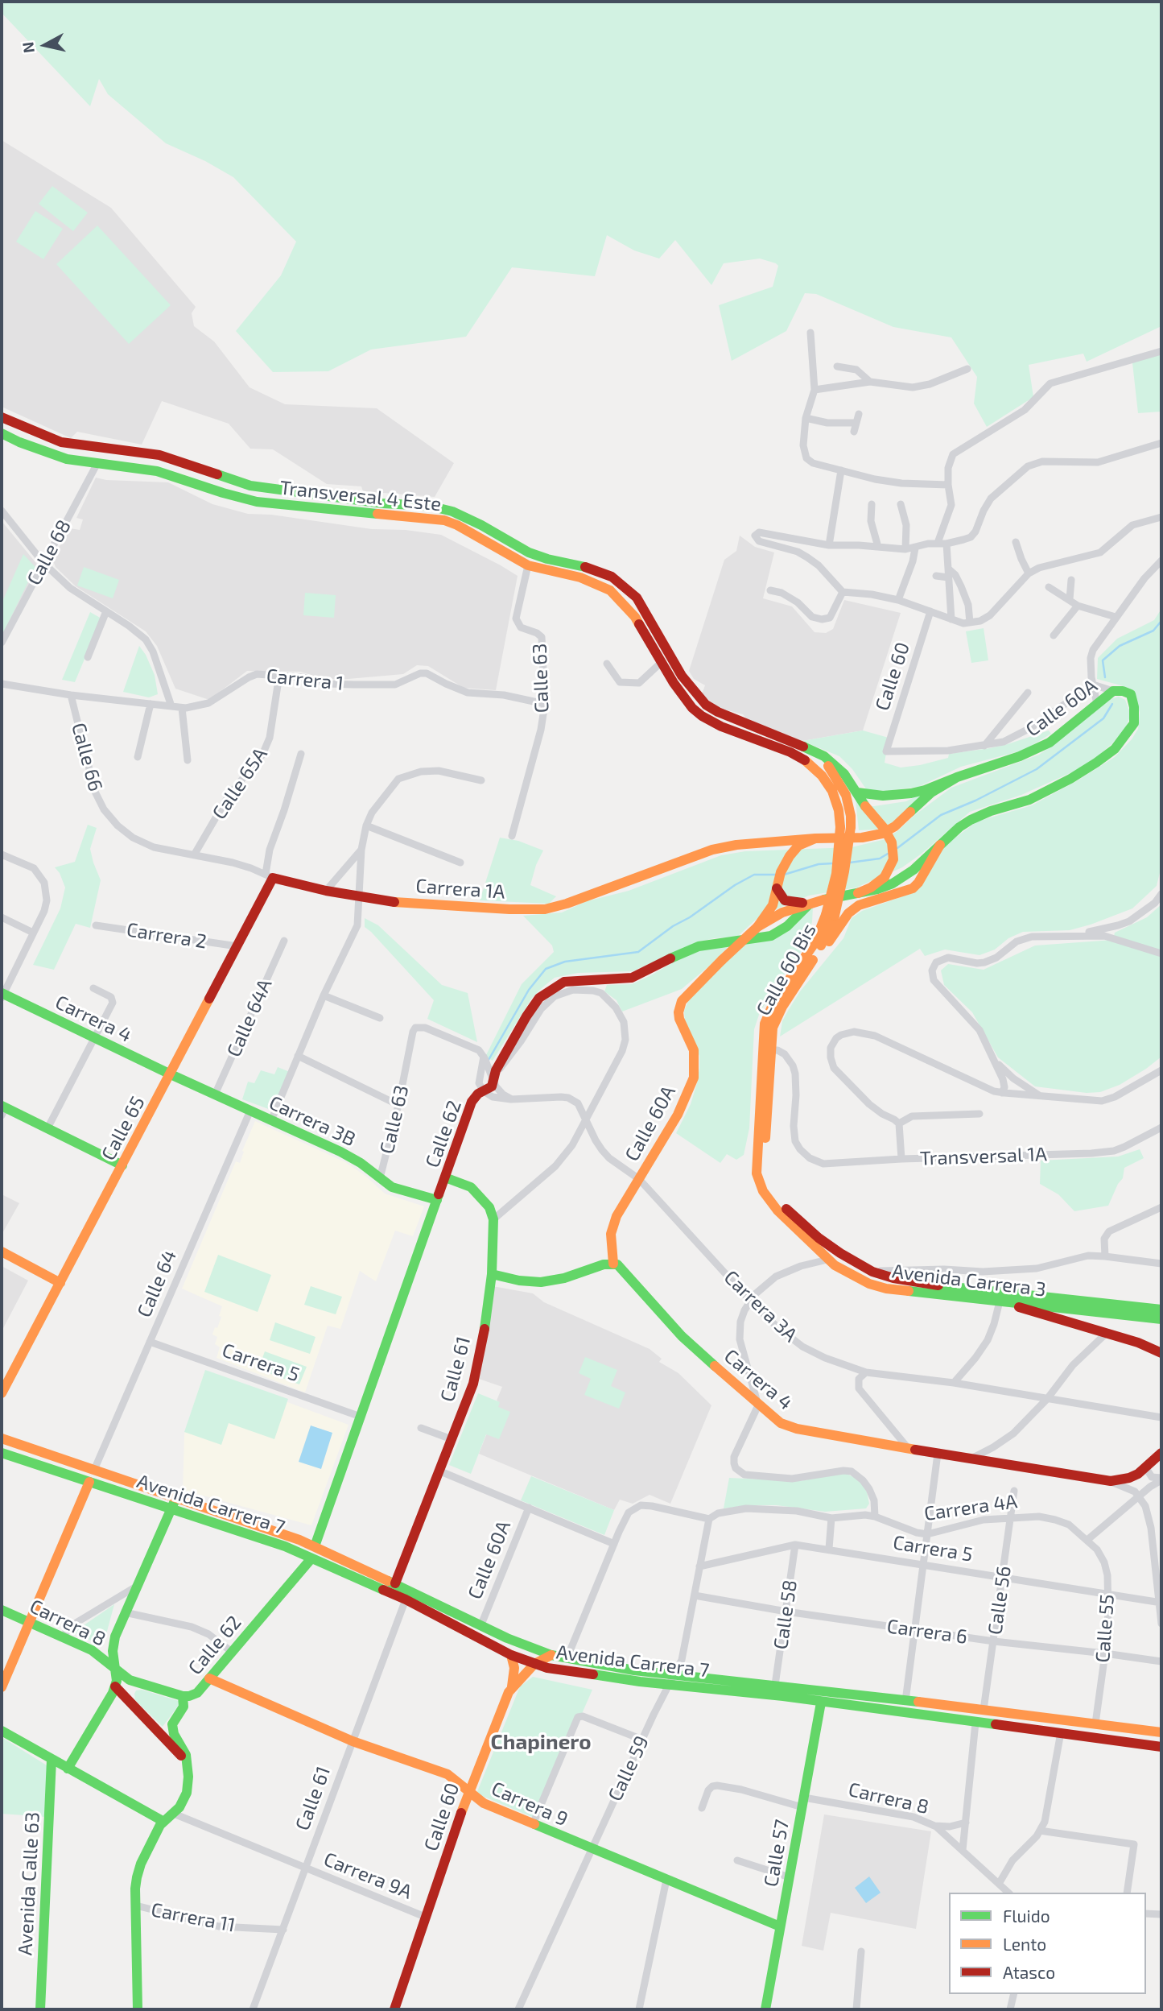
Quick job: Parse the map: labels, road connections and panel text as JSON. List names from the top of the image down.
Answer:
{
  "streets": {
    "street": [
      "Transversal 4 Este",
      "Calle 68",
      "Calle 60",
      "Calle 63",
      "Carrera 1",
      "Calle 60A",
      "Calle 66",
      "Calle 65A",
      "Carrera 1A",
      "Carrera 2",
      "Calle 60 Bis",
      "Calle 64A",
      "Carrera 4",
      "Carrera 3B",
      "Calle 65",
      "Calle 62",
      "Transversal 1A",
      "Avenida Carrera 3",
      "Calle 64",
      "Carrera 3A",
      "Carrera 5",
      "Calle 61",
      "Avenida Carrera 7",
      "Carrera 4A",
      "Calle 56",
      "Calle 58",
      "Carrera 8",
      "Calle 55",
      "Carrera 6",
      "Calle 59",
      "Carrera 9",
      "Calle 57",
      "Carrera 9A",
      "Avenida Calle 63",
      "Carrera 11"
    ]
  },
  "crossings": [
    ["Transversal 4 Este", "Calle 68"],
    ["Transversal 4 Este", "Calle 63"],
    ["Transversal 4 Este", "Calle 60 Bis"],
    ["Calle 60", "Avenida Carrera 7"],
    ["Calle 60", "Carrera 9"],
    ["Calle 60", "Carrera 9A"],
    ["Calle 63", "Carrera 1"],
    ["Calle 63", "Carrera 3B"],
    ["Carrera 1", "Calle 66"],
    ["Carrera 1", "Calle 65A"],
    ["Calle 60A", "Carrera 1A"],
    ["Calle 60A", "Carrera 4"],
    ["Calle 60A", "Calle 62"],
    ["Calle 60A", "Carrera 3A"],
    ["Calle 60A", "Avenida Carrera 7"],
    ["Calle 66", "Carrera 1A"],
    ["Calle 65A", "Carrera 1A"],
    ["Carrera 1A", "Calle 65"],
    ["Carrera 2", "Calle 65"],
    ["Calle 60 Bis", "Avenida Carrera 3"],
    ["Calle 64A", "Carrera 3B"],
    ["Carrera 4", "Carrera 3B"],
    ["Carrera 4", "Calle 65"],
    ["Carrera 3B", "Calle 65"],
    ["Carrera 3B", "Calle 62"],
    ["Carrera 3B", "Calle 64"],
    ["Calle 62", "Carrera 5"],
    ["Calle 62", "Avenida Carrera 7"],
    ["Calle 62", "Carrera 9"],
    ["Calle 62", "Carrera 9A"],
    ["Calle 64", "Carrera 5"],
    ["Calle 64", "Avenida Carrera 7"],
    ["Carrera 5", "Calle 56"],
    ["Carrera 5", "Calle 58"],
    ["Carrera 5", "Calle 55"],
    ["Carrera 5", "Calle 59"],
    ["Calle 61", "Avenida Carrera 7"],
    ["Calle 61", "Carrera 9"],
    ["Calle 61", "Carrera 9A"],
    ["Calle 61", "Carrera 11"],
    ["Avenida Carrera 7", "Calle 56"],
    ["Avenida Carrera 7", "Calle 58"],
    ["Avenida Carrera 7", "Calle 55"],
    ["Avenida Carrera 7", "Calle 59"],
    ["Avenida Carrera 7", "Calle 57"],
    ["Carrera 4A", "Calle 56"],
    ["Carrera 4A", "Calle 55"],
    ["Carrera 4A", "Calle 59"],
    ["Calle 56", "Carrera 6"],
    ["Calle 58", "Carrera 6"],
    ["Carrera 8", "Calle 57"],
    ["Calle 55", "Carrera 6"],
    ["Carrera 6", "Calle 59"],
    ["Calle 59", "Carrera 9"],
    ["Carrera 9", "Calle 57"]
  ],
  "districts": ["Chapinero"],
  "legend": ["Fluido", "Lento", "Atasco"],
  "north": "left"
}
